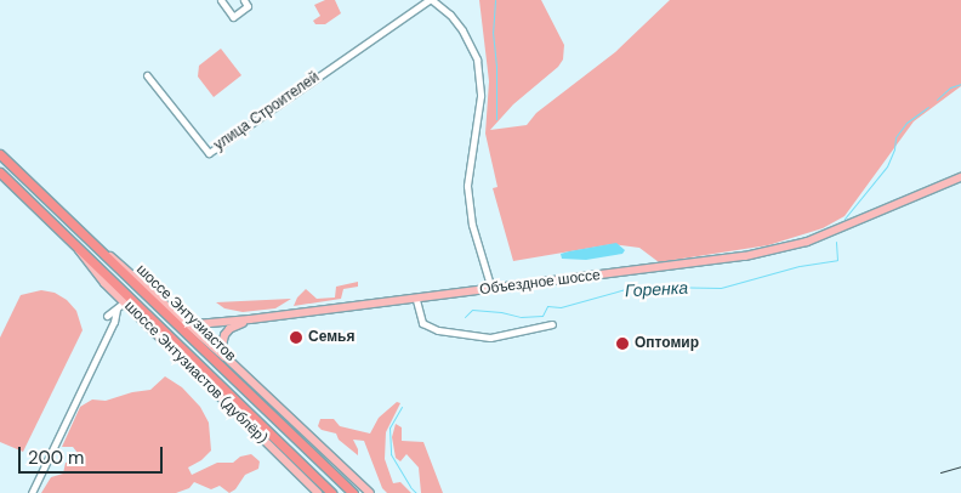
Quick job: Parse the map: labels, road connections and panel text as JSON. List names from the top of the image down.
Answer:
{
  "streets": {
    "highway": ["шоссе Энтузиастов"],
    "main road": ["Объездное шоссе", "шоссе Энтузиастов (дублёр)"],
    "street": ["улица Строителей"]
  },
  "crossings": [
    ["Объездное шоссе", "шоссе Энтузиастов (дублёр)"],
    ["шоссе Энтузиастов", "шоссе Энтузиастов (дублёр)"]
  ],
  "water": ["Горенка"],
  "places": ["Семья", "Оптомир"],
  "scale_bar": "200 m"
}
